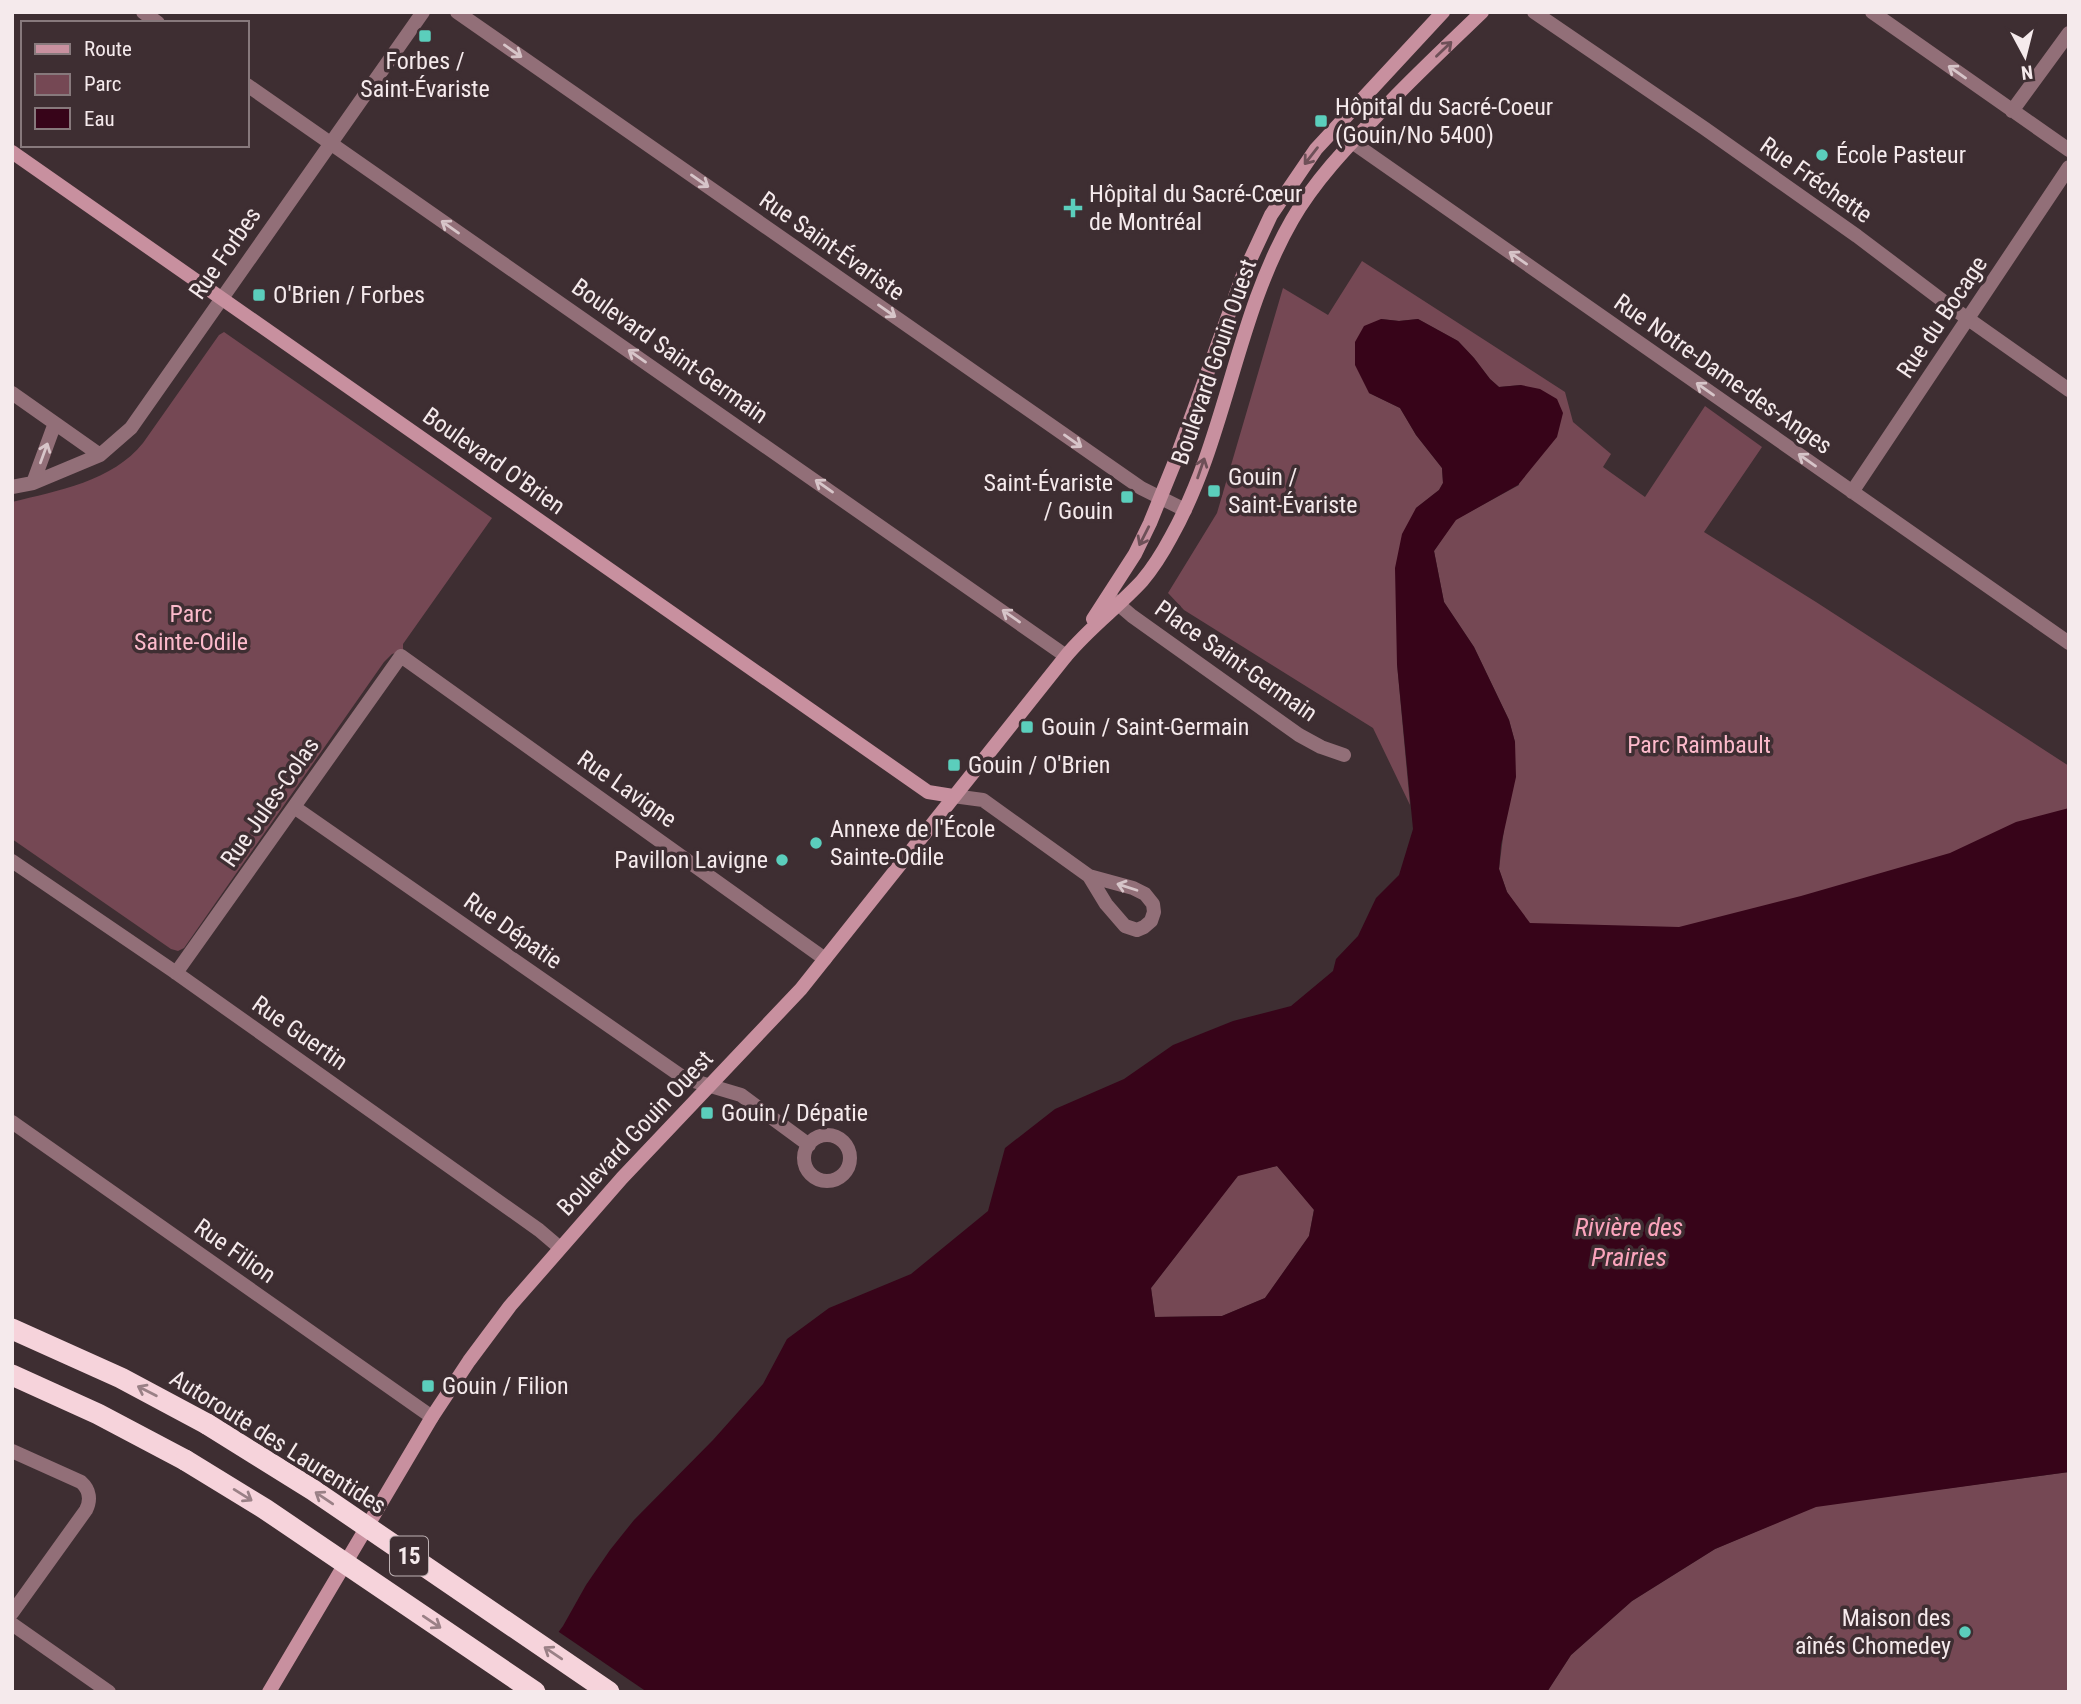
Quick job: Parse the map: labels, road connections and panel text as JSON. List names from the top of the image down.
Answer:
{
  "streets": {
    "highway": ["Autoroute des Laurentides", "15"],
    "street": [
      "Rue Fréchette",
      "Rue Saint-Évariste",
      "Rue Forbes",
      "Rue du Bocage",
      "Boulevard Saint-Germain",
      "Boulevard Gouin Ouest",
      "Rue Notre-Dame-des-Anges",
      "Boulevard O'Brien",
      "Place Saint-Germain",
      "Rue Lavigne",
      "Rue Jules-Colas",
      "Rue Dépatie",
      "Rue Guertin",
      "Rue Filion"
    ]
  },
  "crossings": [
    ["Rue Fréchette", "Rue du Bocage"],
    ["Rue Saint-Évariste", "Boulevard Gouin Ouest"],
    ["Rue Forbes", "Boulevard Saint-Germain"],
    ["Rue Forbes", "Boulevard O'Brien"],
    ["Rue du Bocage", "Rue Notre-Dame-des-Anges"],
    ["Boulevard Saint-Germain", "Boulevard Gouin Ouest"],
    ["Boulevard Gouin Ouest", "Rue Notre-Dame-des-Anges"],
    ["Boulevard Gouin Ouest", "Boulevard O'Brien"],
    ["Boulevard Gouin Ouest", "Place Saint-Germain"],
    ["Boulevard Gouin Ouest", "Rue Lavigne"],
    ["Boulevard Gouin Ouest", "Rue Dépatie"],
    ["Boulevard Gouin Ouest", "Rue Guertin"],
    ["Boulevard Gouin Ouest", "Rue Filion"],
    ["Rue Lavigne", "Rue Jules-Colas"],
    ["Rue Jules-Colas", "Rue Dépatie"],
    ["Rue Jules-Colas", "Rue Guertin"]
  ],
  "one_way": ["Rue Saint-Évariste", "Boulevard Saint-Germain", "Rue Notre-Dame-des-Anges"],
  "water": ["Rivière des Prairies"],
  "parks": ["Parc Sainte-Odile", "Parc Raimbault"],
  "places": {
    "transit": [
      "Forbes / Saint-Évariste",
      "Hôpital du Sacré-Coeur (Gouin/No 5400)",
      "O'Brien / Forbes",
      "Gouin / Saint-Évariste",
      "Saint-Évariste / Gouin",
      "Gouin / Saint-Germain",
      "Gouin / O'Brien",
      "Gouin / Dépatie",
      "Gouin / Filion"
    ],
    "other": [
      "École Pasteur",
      "Annexe de l'École Sainte-Odile",
      "Pavillon Lavigne",
      "Maison des aînés Chomedey"
    ],
    "health": ["Hôpital du Sacré-Cœur de Montréal"]
  },
  "legend": ["Route", "Parc", "Eau"],
  "north": "bottom"
}
